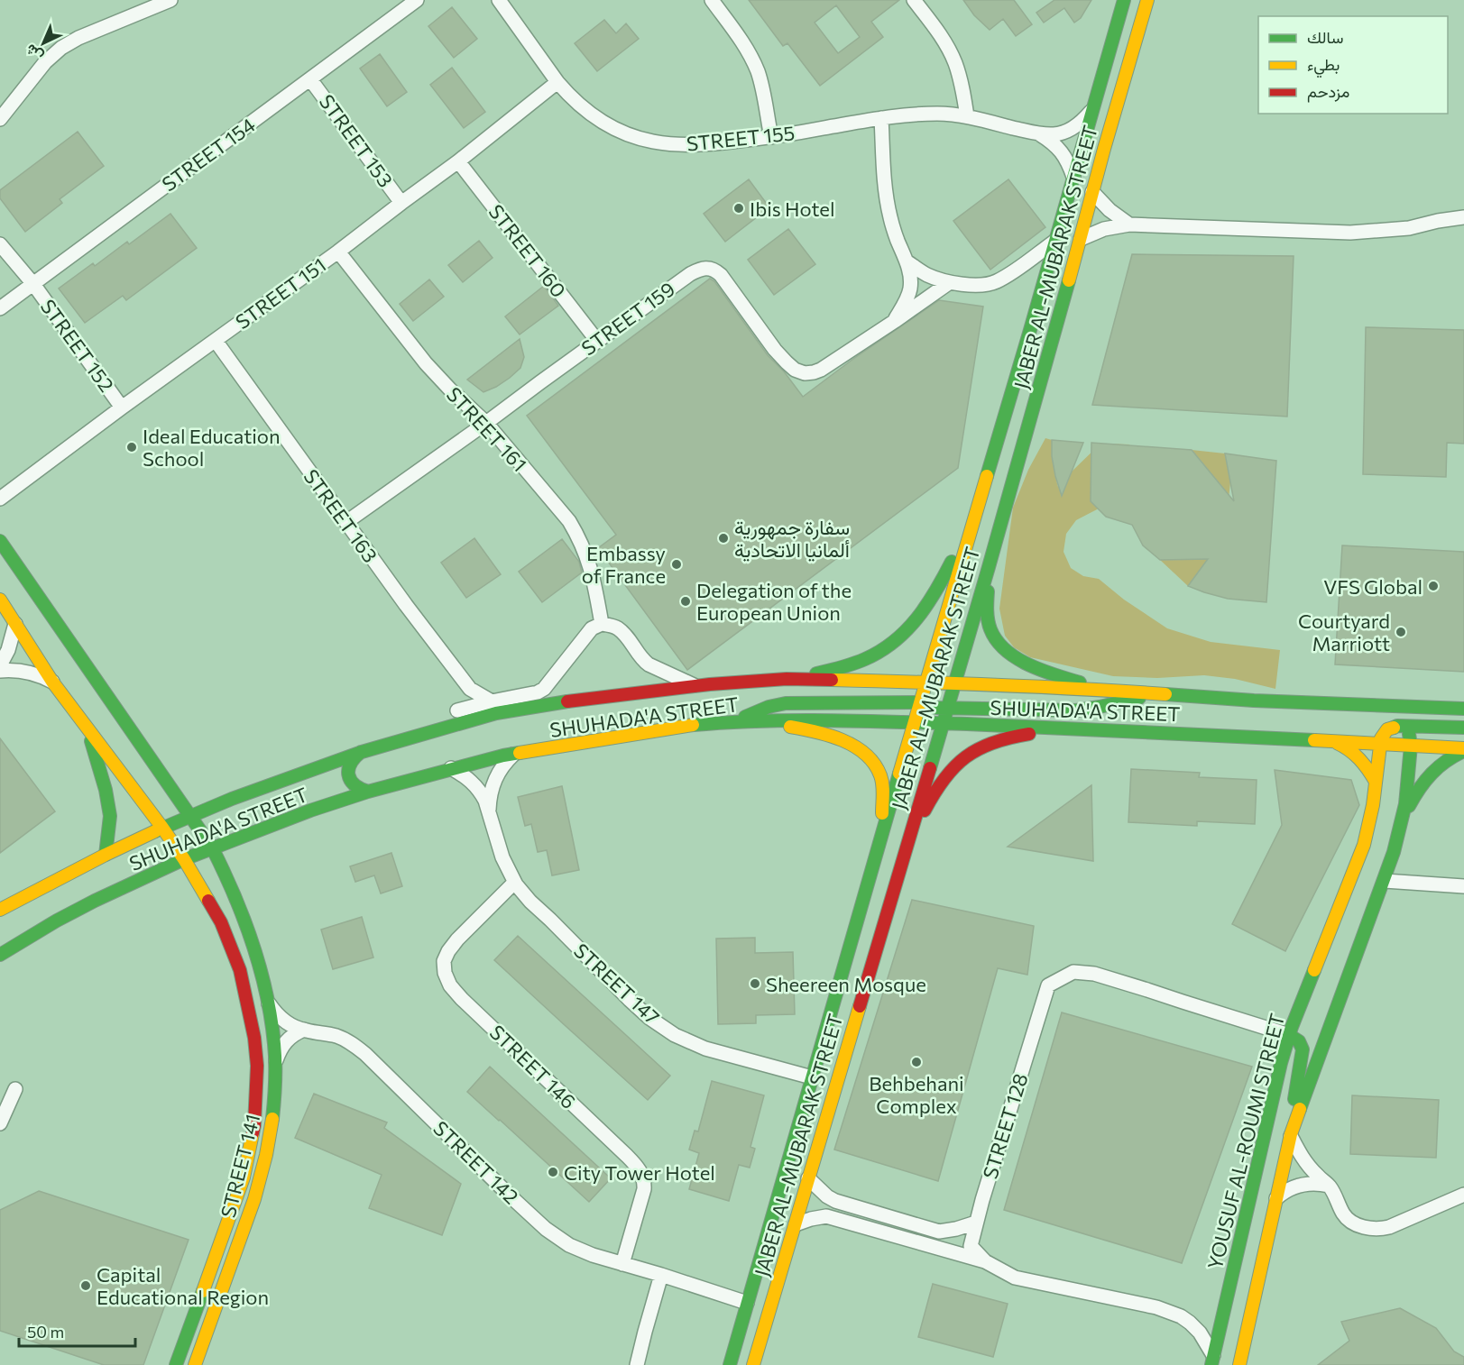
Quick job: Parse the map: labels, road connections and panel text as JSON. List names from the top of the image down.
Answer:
{
  "streets": {
    "main road": [
      "JABER AL-MUBARAK STREET",
      "SHUHADA'A STREET",
      "YOUSUF AL-ROUMI STREET",
      "STREET 141"
    ],
    "street": [
      "STREET 155",
      "STREET 153",
      "STREET 154",
      "STREET 160",
      "STREET 151",
      "STREET 159",
      "STREET 152",
      "STREET 161",
      "STREET 163",
      "STREET 147",
      "STREET 146",
      "STREET 128",
      "STREET 142"
    ]
  },
  "crossings": [
    ["STREET 155", "JABER AL-MUBARAK STREET"],
    ["STREET 155", "STREET 151"],
    ["STREET 155", "STREET 159"],
    ["STREET 153", "STREET 154"],
    ["STREET 153", "STREET 151"],
    ["STREET 154", "STREET 152"],
    ["STREET 160", "STREET 151"],
    ["STREET 160", "STREET 159"],
    ["JABER AL-MUBARAK STREET", "STREET 159"],
    ["JABER AL-MUBARAK STREET", "SHUHADA'A STREET"],
    ["JABER AL-MUBARAK STREET", "STREET 147"],
    ["JABER AL-MUBARAK STREET", "STREET 142"],
    ["STREET 151", "STREET 152"],
    ["STREET 151", "STREET 161"],
    ["STREET 151", "STREET 163"],
    ["STREET 159", "STREET 161"],
    ["STREET 159", "STREET 163"],
    ["SHUHADA'A STREET", "STREET 147"],
    ["SHUHADA'A STREET", "YOUSUF AL-ROUMI STREET"],
    ["SHUHADA'A STREET", "STREET 141"],
    ["STREET 147", "STREET 146"],
    ["STREET 146", "STREET 142"],
    ["STREET 128", "YOUSUF AL-ROUMI STREET"],
    ["STREET 142", "STREET 141"]
  ],
  "places": [
    "Ibis Hotel",
    "Ideal Education School",
    "سفارة جمهورية ألمانيا الاتحادية",
    "Embassy of France",
    "VFS Global",
    "Delegation of the European Union",
    "Courtyard Marriott",
    "Sheereen Mosque",
    "Behbehani Complex",
    "City Tower Hotel",
    "Capital Educational Region"
  ],
  "legend": ["سالك", "بطيء", "مزدحم"],
  "scale_bar": "50 m",
  "north": "bottom left"
}
